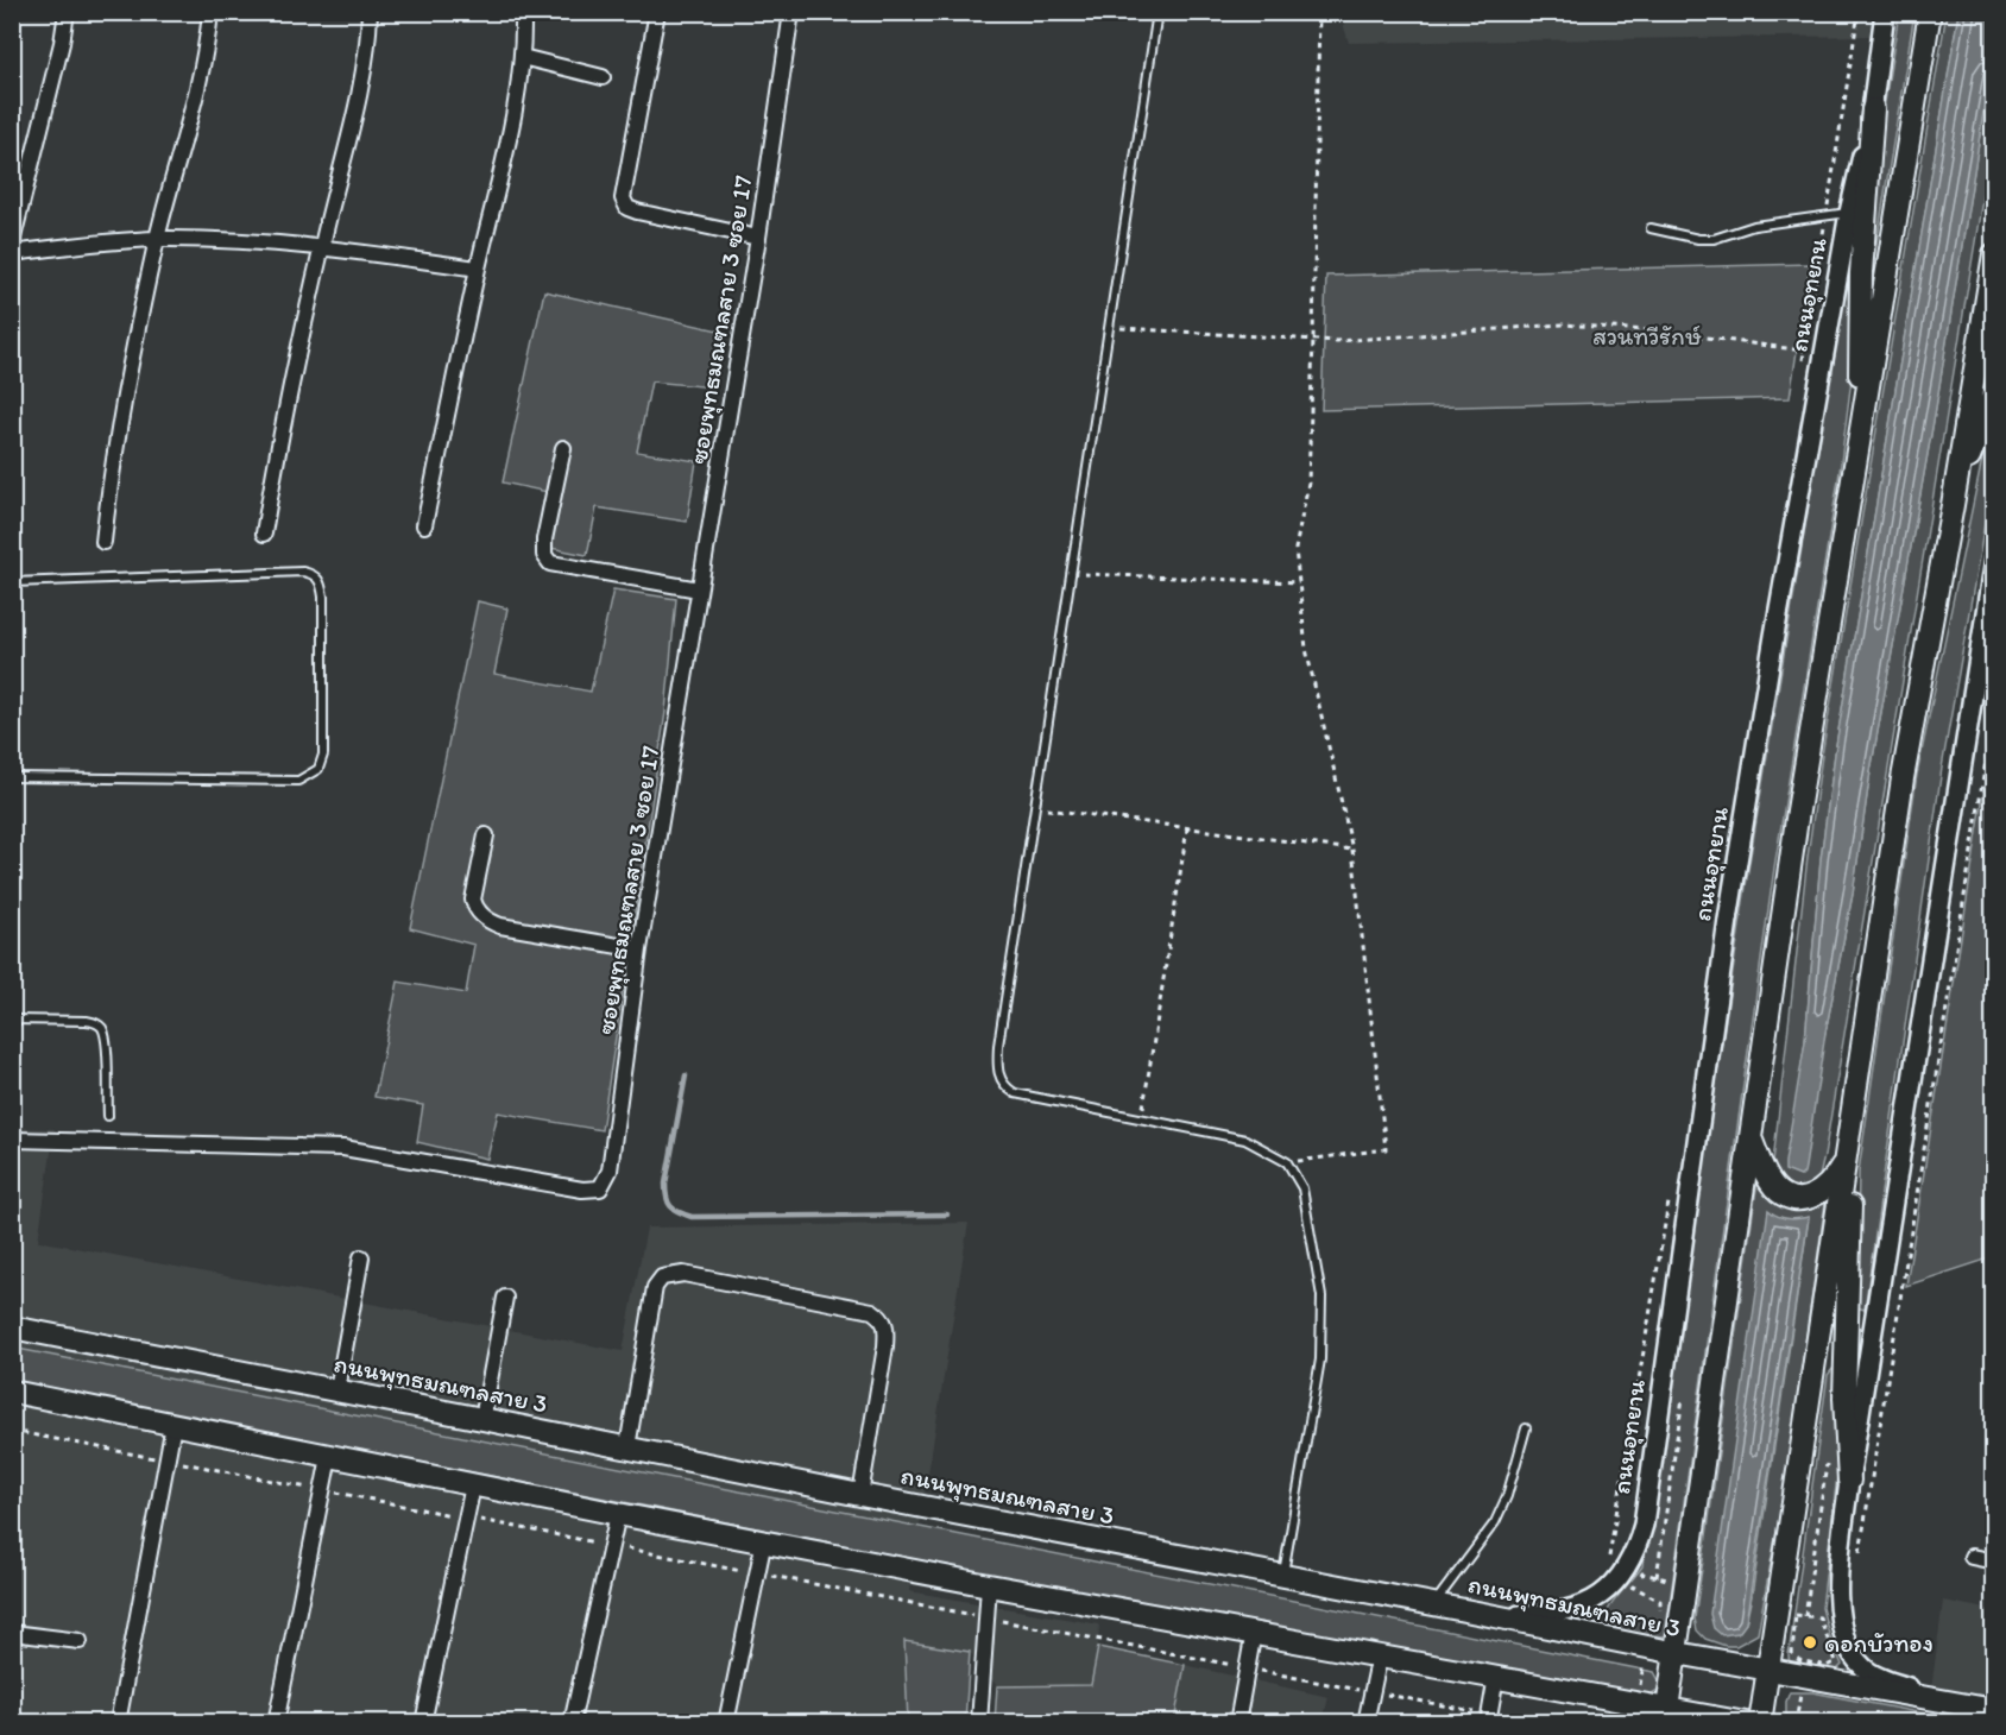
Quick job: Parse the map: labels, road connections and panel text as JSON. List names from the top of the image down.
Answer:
{
  "streets": {
    "main road": ["ถนนพุทธมณฑลสาย 3"],
    "street": ["ถนนอุทยาน", "ซอยพุทธมณฑลสาย 3 ซอย 17"]
  },
  "crossings": [
    ["ถนนอุทยาน", "ถนนพุทธมณฑลสาย 3"]
  ],
  "parks": ["สวนทวีรักษ์"],
  "places": ["ดอกบัวทอง"]
}
